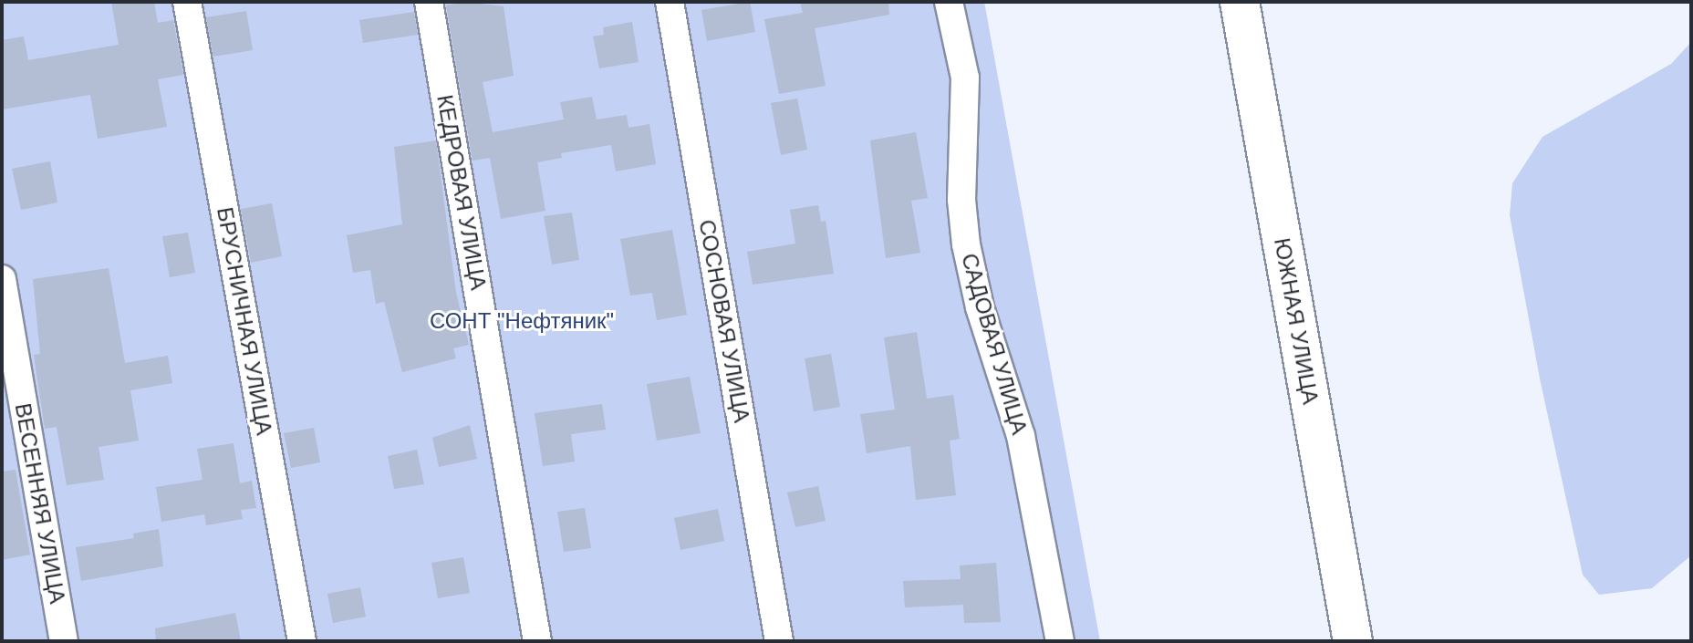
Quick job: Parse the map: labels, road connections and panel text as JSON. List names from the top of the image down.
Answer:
{
  "streets": {
    "street": [
      "КЕДРОВАЯ УЛИЦА",
      "БРУСНИЧНАЯ УЛИЦА",
      "СОСНОВАЯ УЛИЦА",
      "ЮЖНАЯ УЛИЦА",
      "САДОВАЯ УЛИЦА",
      "ВЕСЕННЯЯ УЛИЦА"
    ]
  },
  "parks": ["СОНТ \"Нефтяник\""]
}
